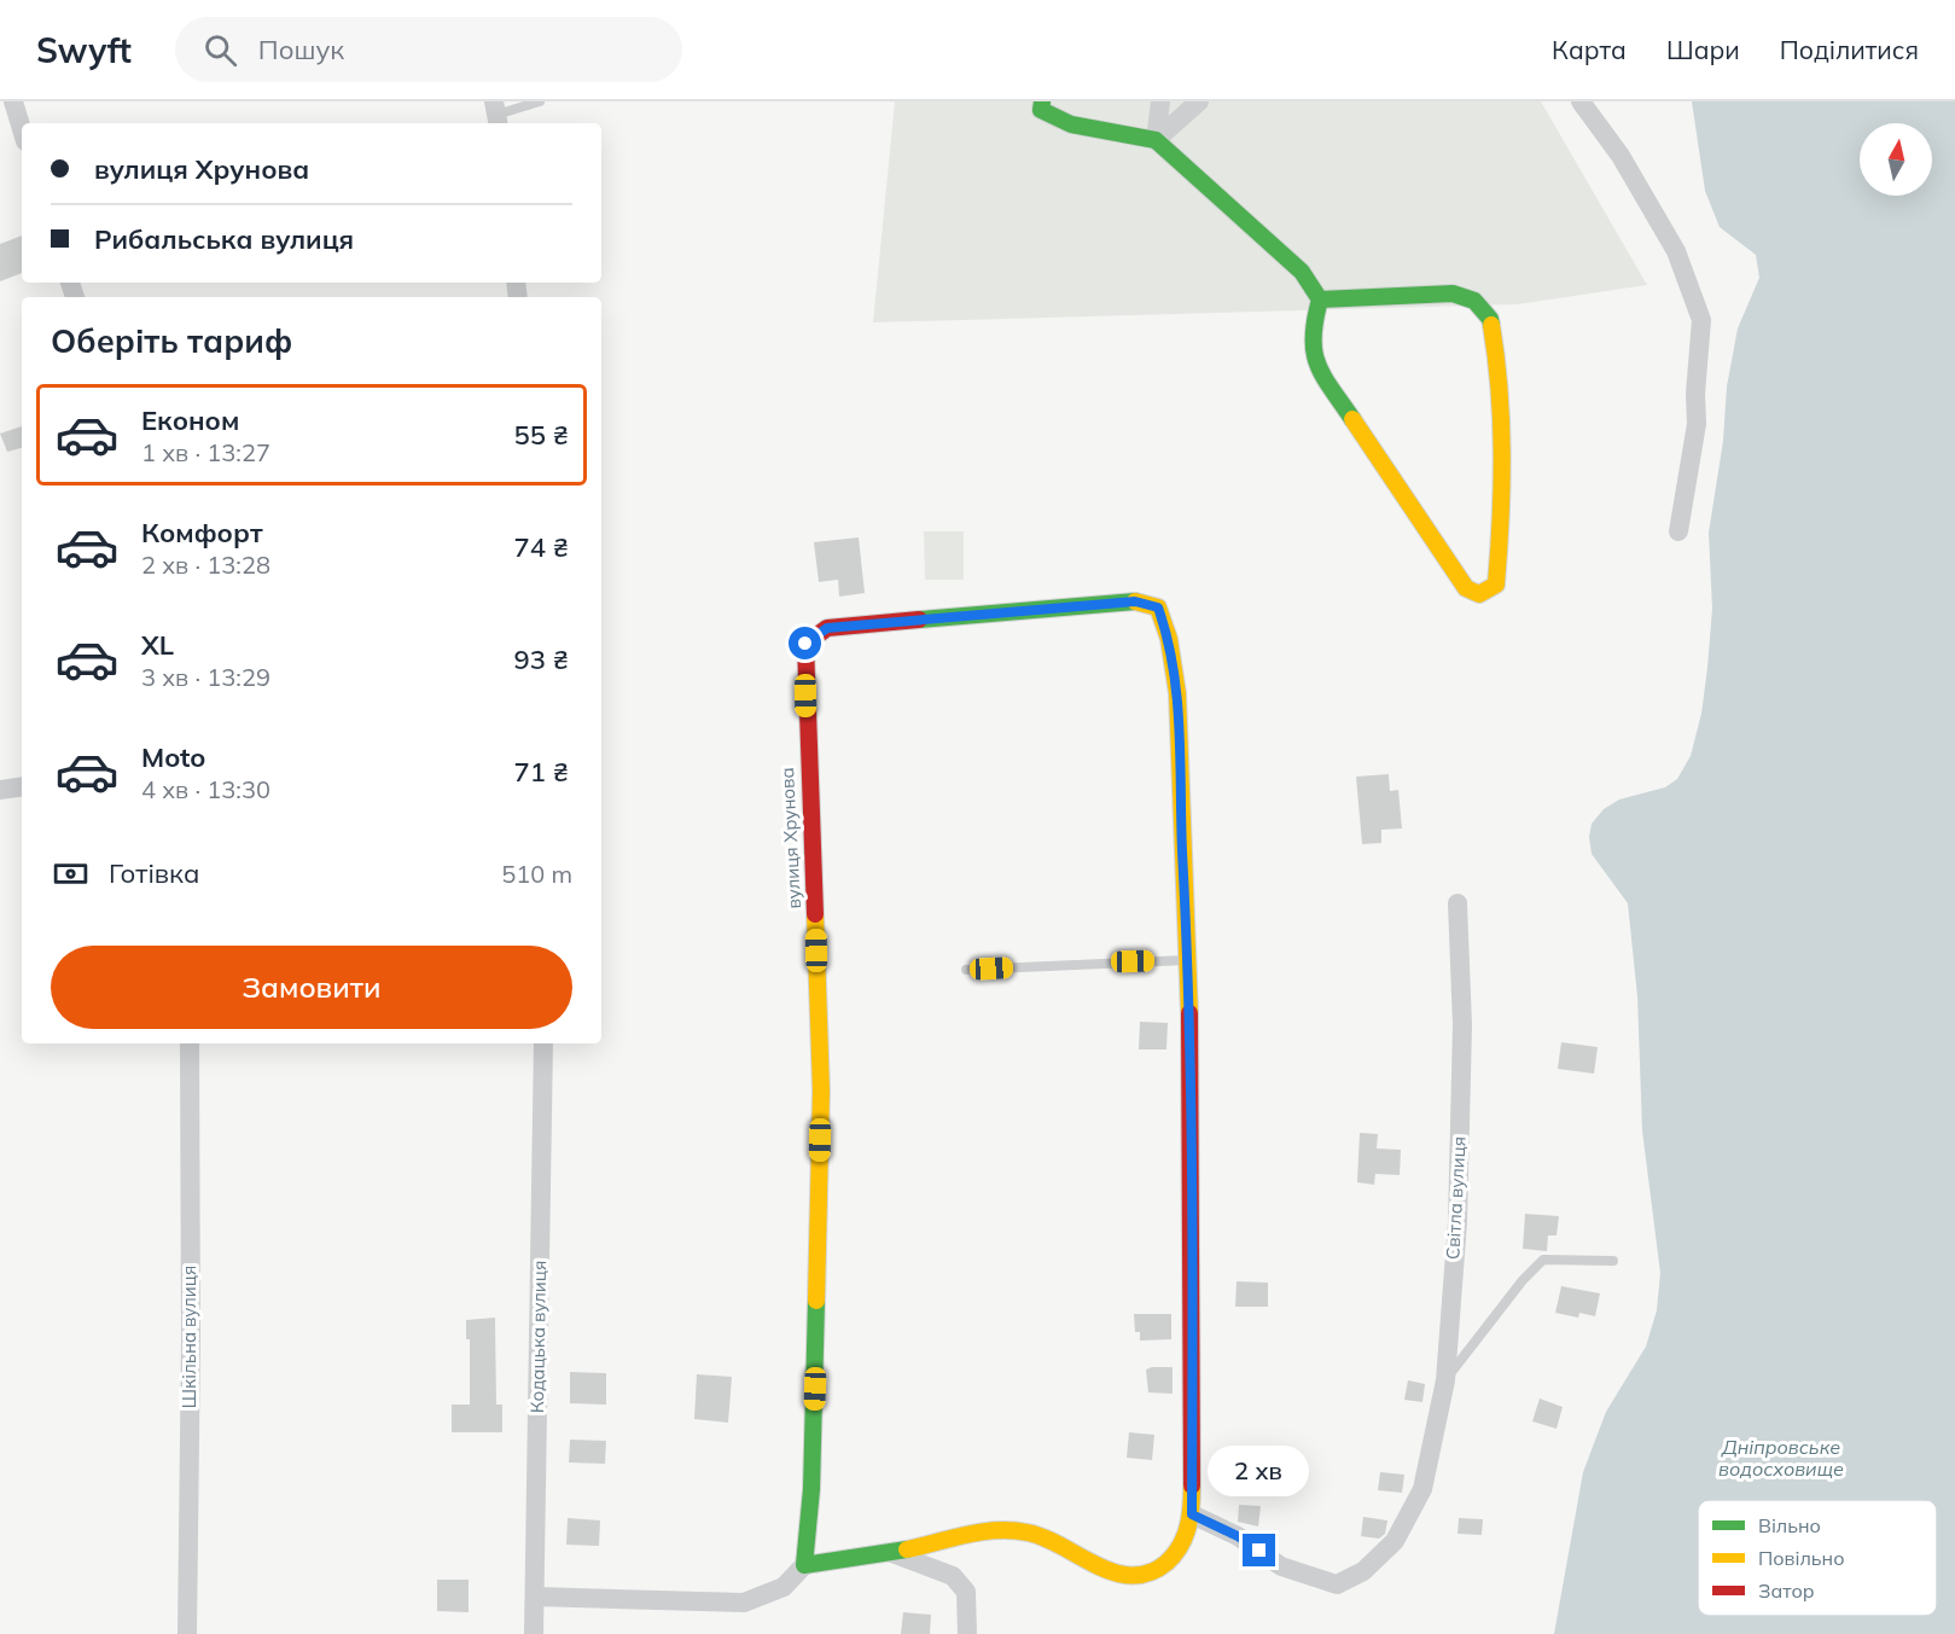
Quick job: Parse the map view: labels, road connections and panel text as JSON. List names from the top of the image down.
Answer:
{
  "streets": {
    "street": [
      "вулиця Хрунова",
      "Світла вулиця",
      "Шкільна вулиця",
      "Кодацька вулиця"
    ]
  },
  "water": ["Дніпровське водосховище"],
  "legend": ["Вільно", "Повільно", "Затор"],
  "north": "top",
  "page": {
    "header": "Swyft",
    "search": "Пошук",
    "nav": ["Карта", "Шари", "Поділитися"],
    "banner": ["вулиця Хрунова", "Рибальська вулиця"],
    "heading": "Оберіть тариф",
    "list": [
      {
        "name": "Економ",
        "note": "1 хв · 13:27",
        "value": "55 ₴"
      },
      {
        "name": "Комфорт",
        "note": "2 хв · 13:28",
        "value": "74 ₴"
      },
      {
        "name": "XL",
        "note": "3 хв · 13:29",
        "value": "93 ₴"
      },
      {
        "name": "Moto",
        "note": "4 хв · 13:30",
        "value": "71 ₴"
      }
    ],
    "pay": ["Готівка", "510 m"],
    "buttons": "Замовити",
    "bubble": "2 хв"
  }
}
